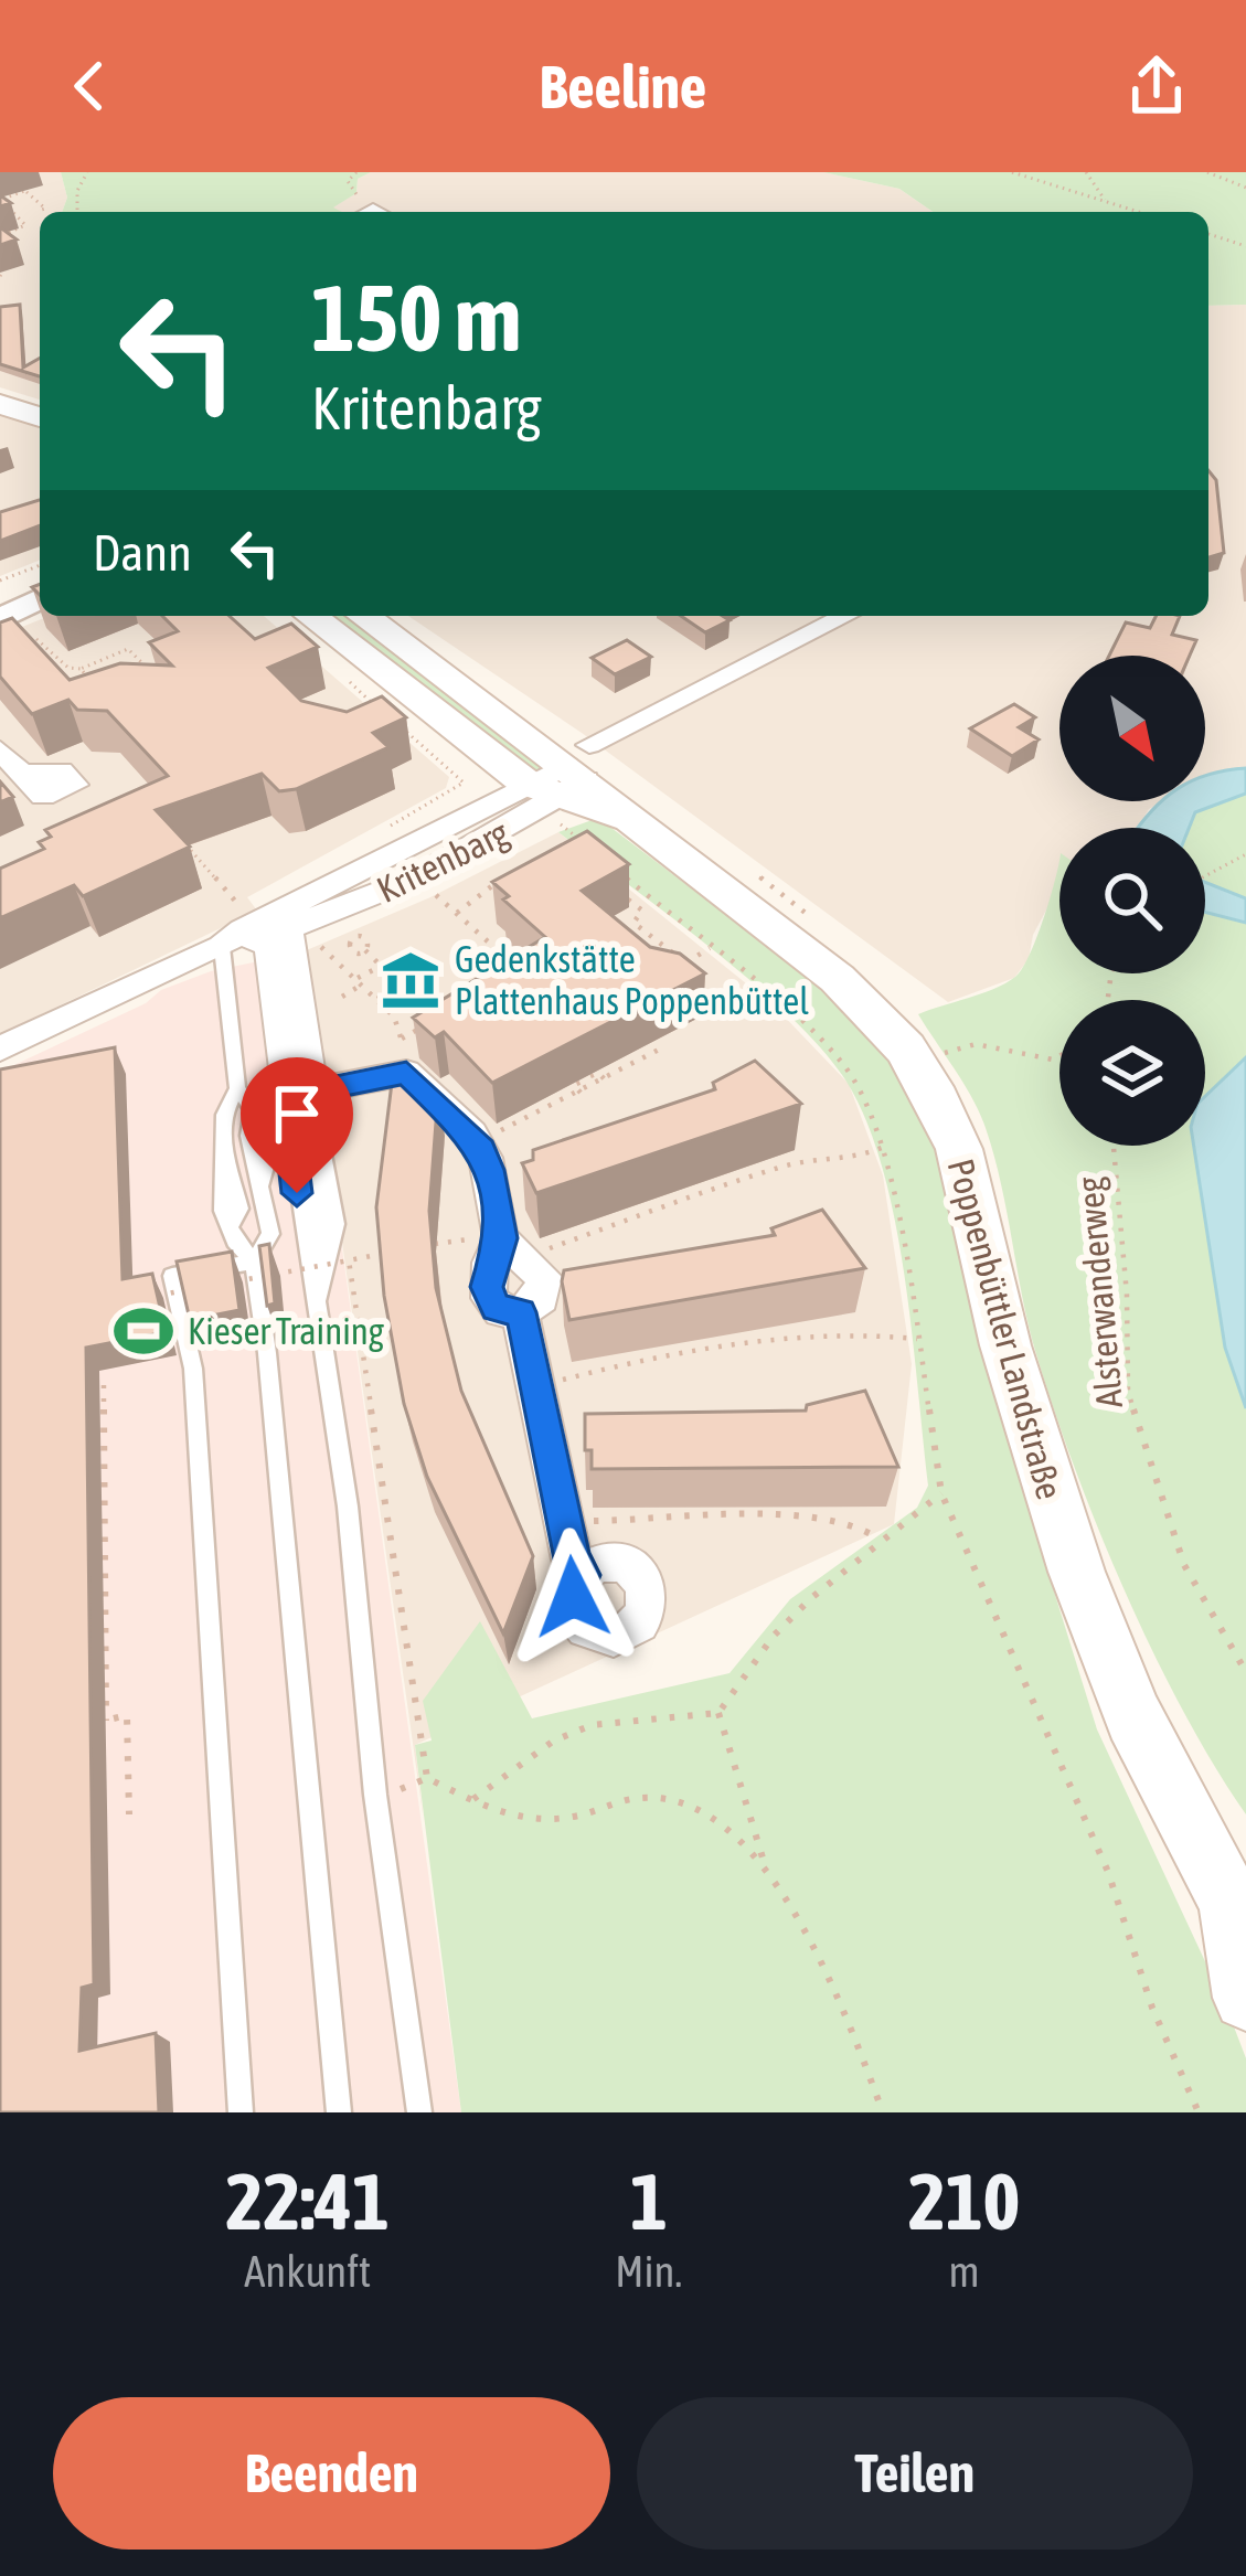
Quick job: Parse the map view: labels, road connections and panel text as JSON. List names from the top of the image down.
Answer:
{
  "streets": {
    "main road": ["Poppenbüttler Landstraße"],
    "street": ["Kritenbarg"],
    "path": ["Alsterwanderweg"]
  },
  "crossings": [
    ["Kritenbarg", "Poppenbüttler Landstraße"]
  ],
  "places": {
    "museum": ["Gedenkstätte Plattenhaus Poppenbüttel"],
    "sports": ["Kieser Training"]
  },
  "north": "bottom right",
  "page": {
    "header": "Beeline",
    "turn": ["150 m", "Kritenbarg"],
    "then": "Dann",
    "eta": [
      "22:41",
      "Ankunft",
      "1",
      "Min.",
      "210",
      "m"
    ],
    "buttons": ["Beenden", "Teilen"]
  }
}
